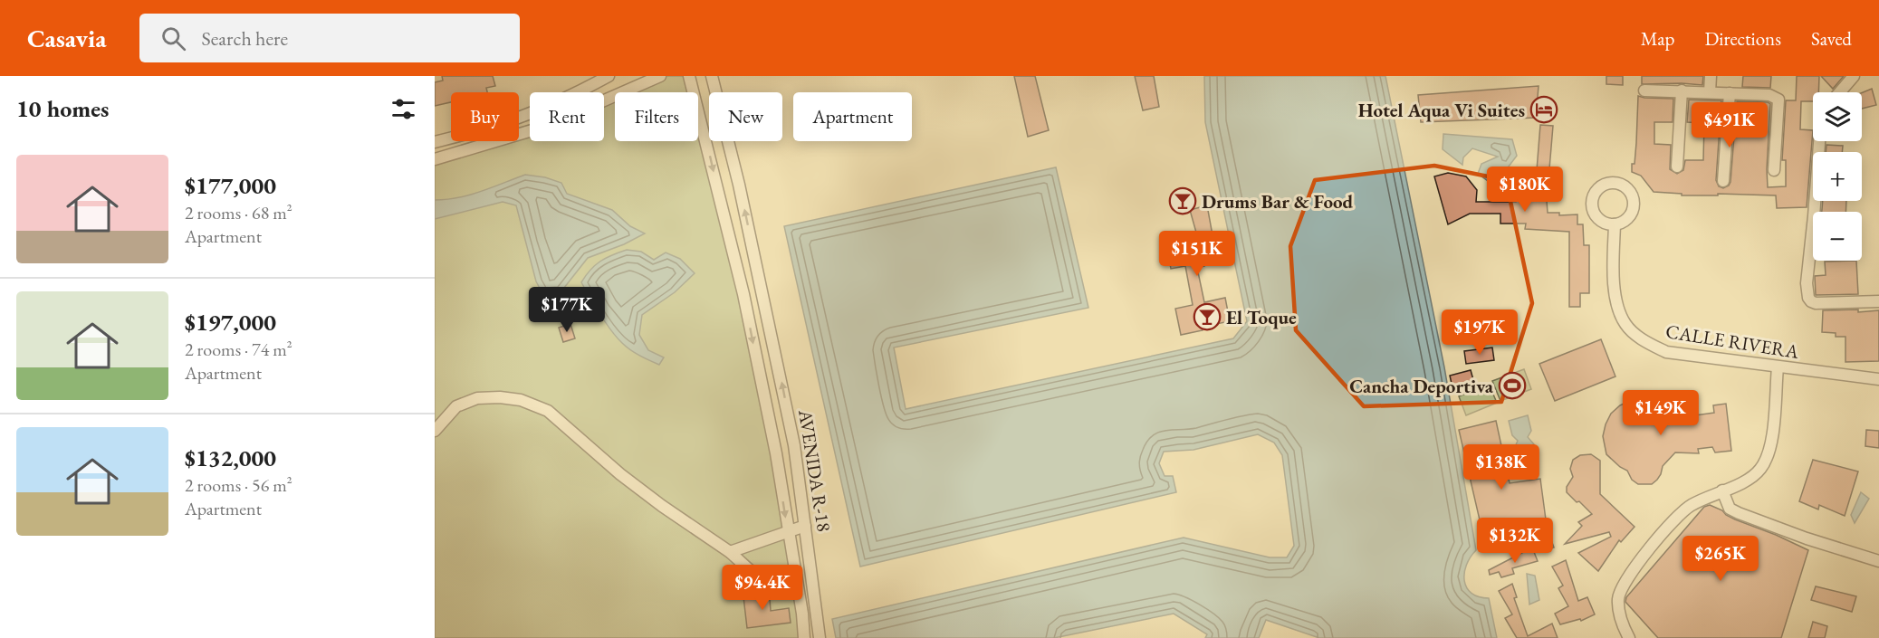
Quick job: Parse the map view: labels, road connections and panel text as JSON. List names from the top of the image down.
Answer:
{
  "streets": {
    "street": ["CALLE RIVERA", "AVENIDA R-18"]
  },
  "places": {
    "hotel": ["Hotel Aqua Vi Suites"],
    "bar": ["Drums Bar & Food", "El Toque"],
    "sports": ["Cancha Deportiva"]
  },
  "page": {
    "header": "Casavia",
    "search": "Search here",
    "nav": ["Map", "Directions", "Saved"],
    "heading": "10 homes",
    "map_buttons": ["+", "−"],
    "chip": [
      "Buy",
      "Rent",
      "Filters",
      "New",
      "Apartment"
    ],
    "price": [
      "$491K",
      "$180K",
      "$151K",
      "$177K",
      "$197K",
      "$149K",
      "$138K",
      "$132K",
      "$265K",
      "$94.4K"
    ],
    "list": [
      {
        "name": "$177,000",
        "note": "2 rooms · 68 m² · Apartment"
      },
      {
        "name": "$197,000",
        "note": "2 rooms · 74 m² · Apartment"
      },
      {
        "name": "$132,000",
        "note": "2 rooms · 56 m² · Apartment"
      }
    ]
  }
}
